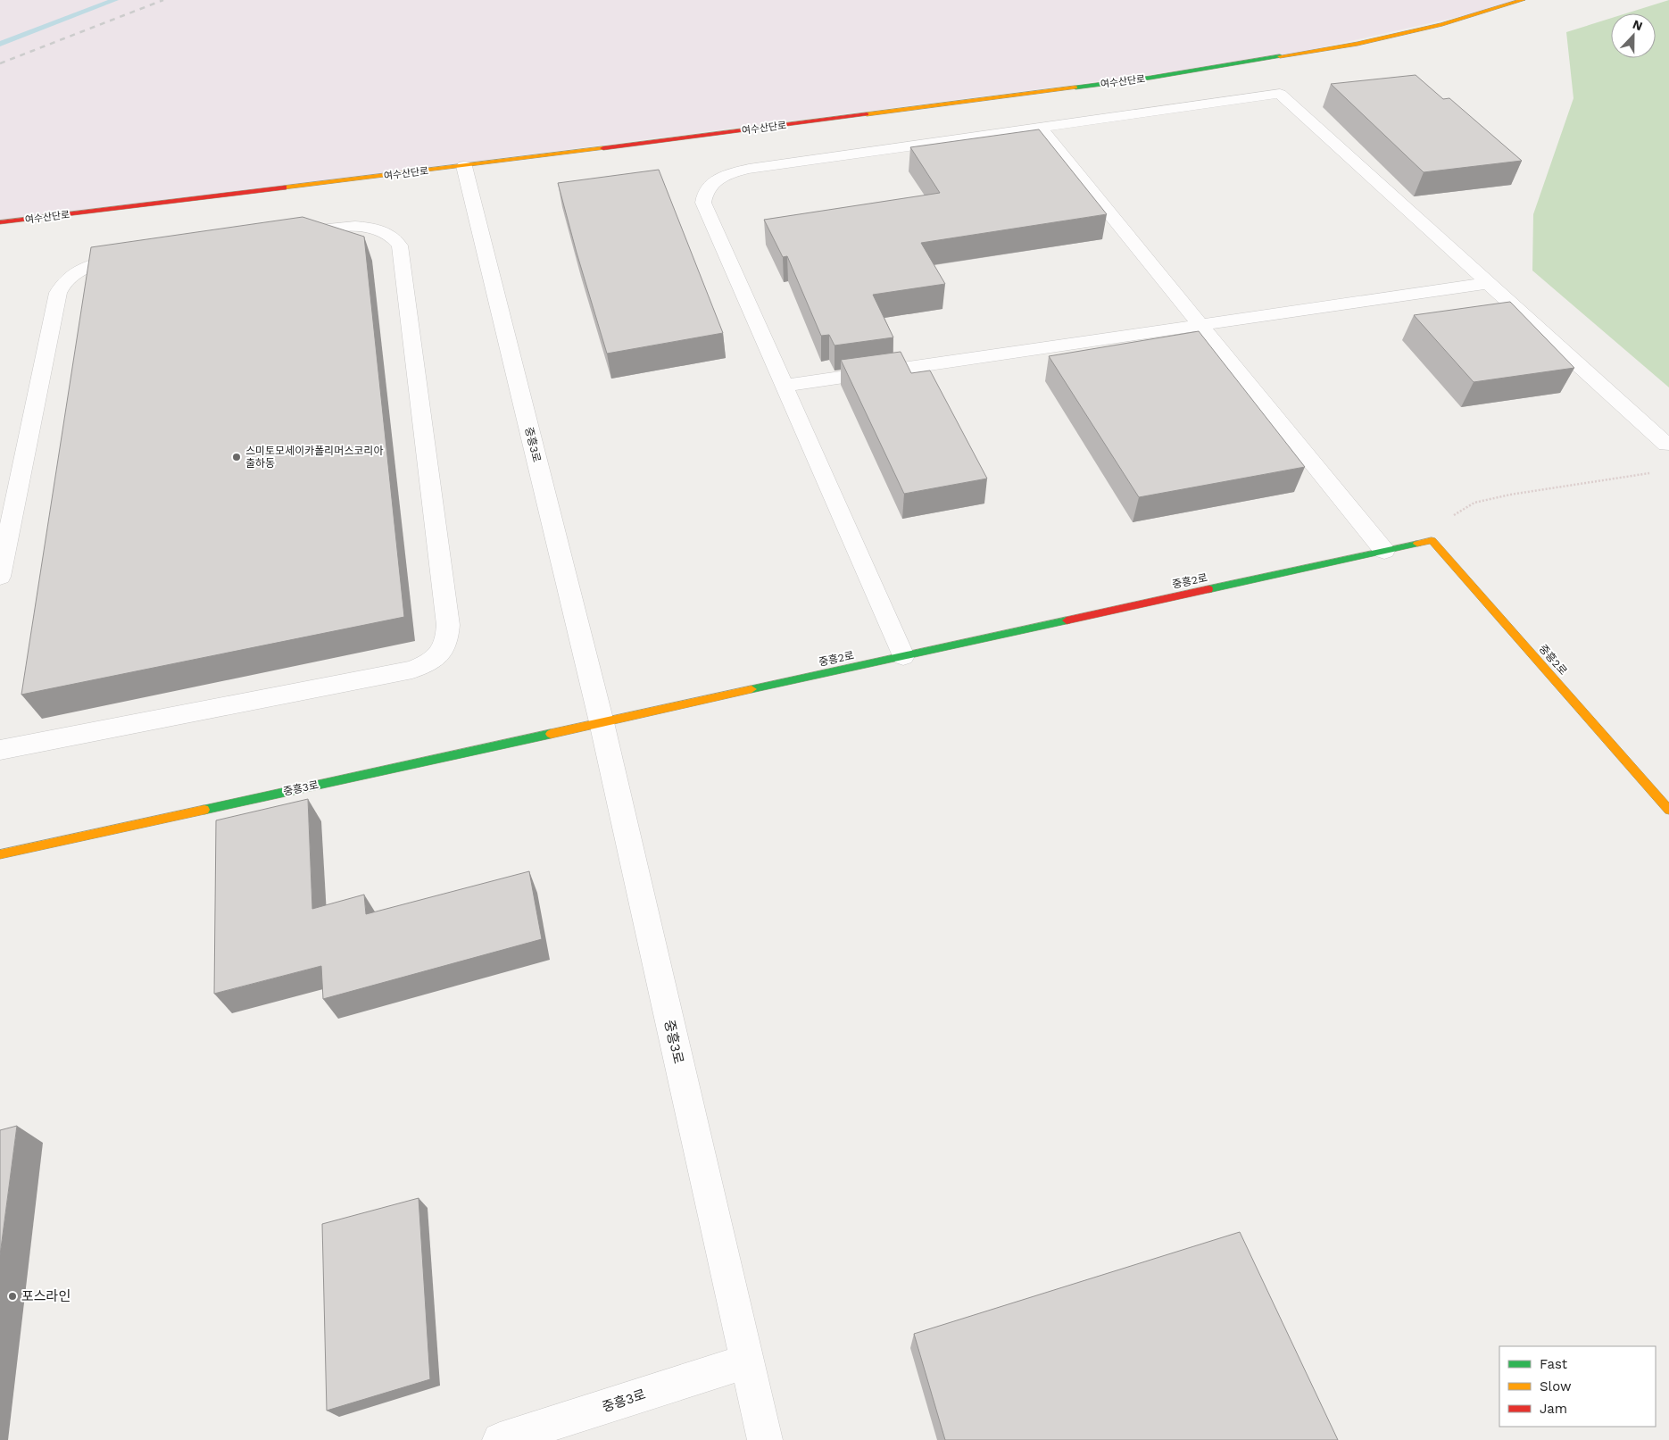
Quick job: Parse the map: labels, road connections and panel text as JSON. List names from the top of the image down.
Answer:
{
  "streets": {
    "street": ["여수산단로", "중흥3로", "중흥2로"]
  },
  "crossings": [
    ["여수산단로", "중흥3로"],
    ["중흥3로", "중흥2로"]
  ],
  "places": ["스미토모세이카폴리머스코리아 출하동", "포스라인"],
  "legend": ["Fast", "Slow", "Jam"],
  "north": "top"
}
